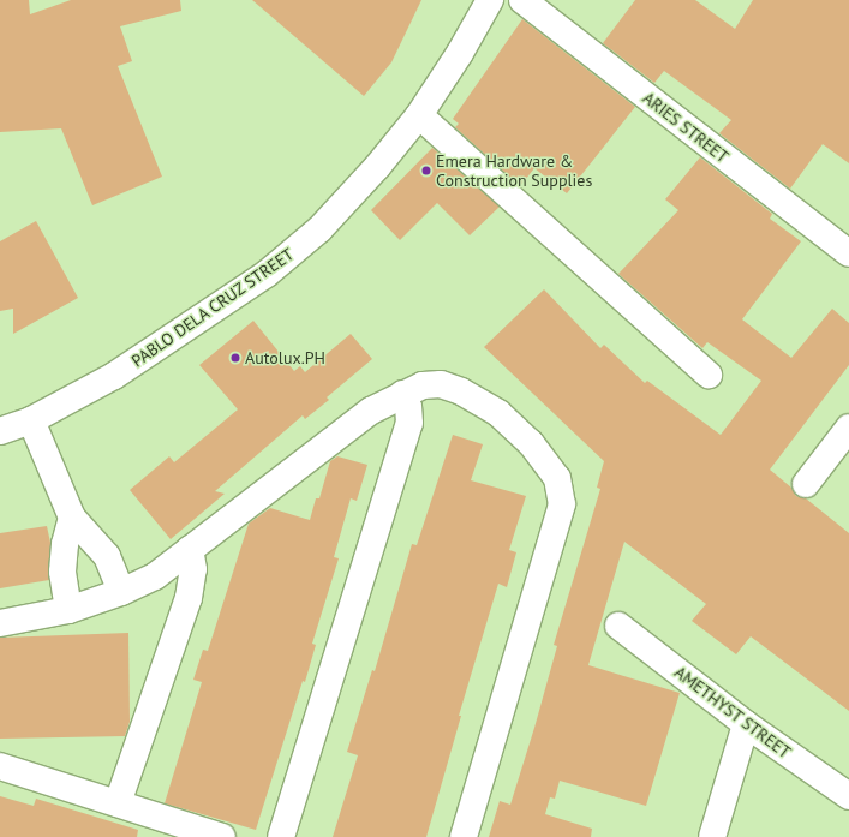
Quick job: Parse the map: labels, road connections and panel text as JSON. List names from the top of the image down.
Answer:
{
  "streets": {
    "street": ["ARIES STREET", "PABLO DELA CRUZ STREET", "AMETHYST STREET"]
  },
  "places": ["Emera Hardware & Construction Supplies", "Autolux.PH"]
}
